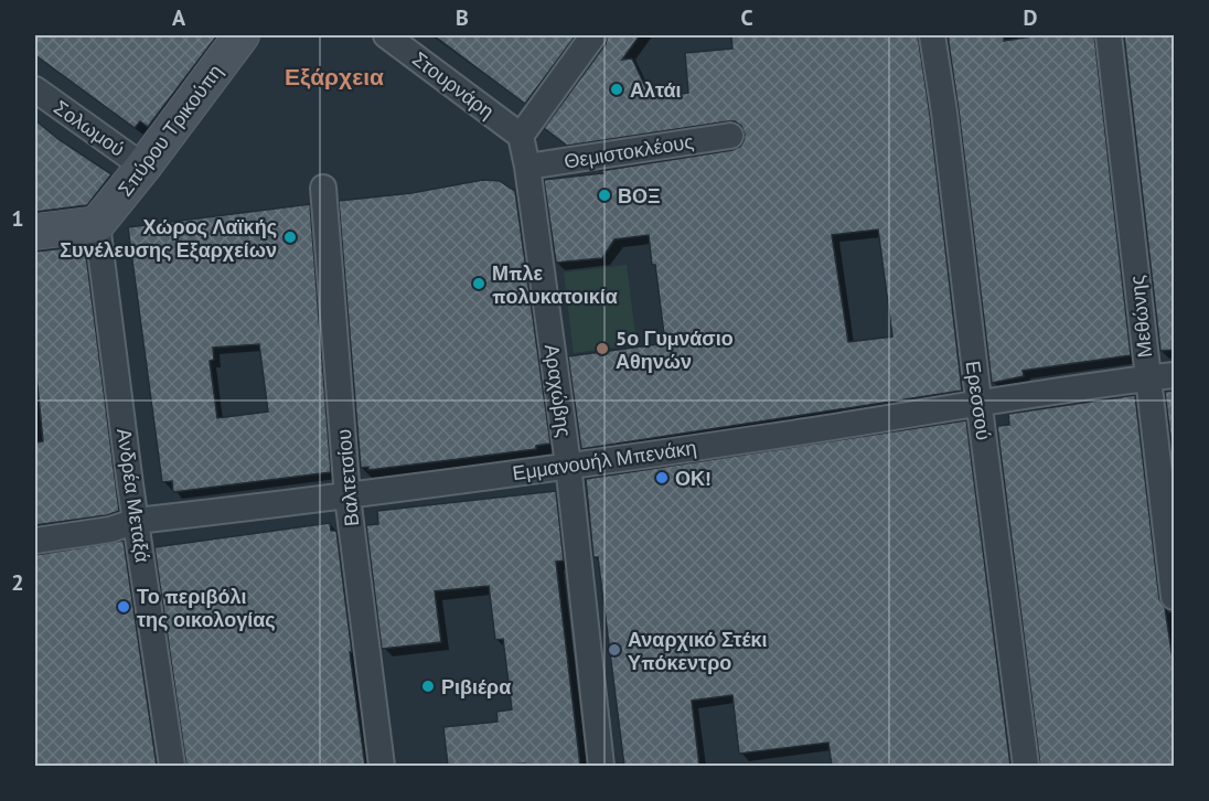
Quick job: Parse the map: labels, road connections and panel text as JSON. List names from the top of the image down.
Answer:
{
  "streets": {
    "street": [
      "Στουρνάρη",
      "Σολωμού",
      "Σπύρου Τρικούπη",
      "Θεμιστοκλέους",
      "Μεθώνης",
      "Αραχώβης",
      "Ερεσσού",
      "Εμμανουήλ Μπενάκη",
      "Βαλτετσίου",
      "Ανδρέα Μεταξά"
    ]
  },
  "crossings": [
    ["Στουρνάρη", "Αραχώβης"],
    ["Σολωμού", "Σπύρου Τρικούπη"],
    ["Σπύρου Τρικούπη", "Ανδρέα Μεταξά"],
    ["Θεμιστοκλέους", "Αραχώβης"],
    ["Μεθώνης", "Εμμανουήλ Μπενάκη"],
    ["Αραχώβης", "Εμμανουήλ Μπενάκη"],
    ["Ερεσσού", "Εμμανουήλ Μπενάκη"],
    ["Εμμανουήλ Μπενάκη", "Βαλτετσίου"],
    ["Εμμανουήλ Μπενάκη", "Ανδρέα Μεταξά"]
  ],
  "districts": ["Εξάρχεια"],
  "places": [
    "Αλτάι",
    "ΒΟΞ",
    "Χώρος Λαϊκής Συνέλευσης Εξαρχείων",
    "Μπλε πολυκατοικία",
    "5ο Γυμνάσιο Αθηνών",
    "ΟΚ!",
    "Το περιβόλι της οικολογίας",
    "Αναρχικό Στέκι Υπόκεντρο",
    "Ριβιέρα"
  ],
  "grid": {
    "columns": [
      "A",
      "B",
      "C",
      "D"
    ],
    "rows": ["1", "2"]
  }
}
